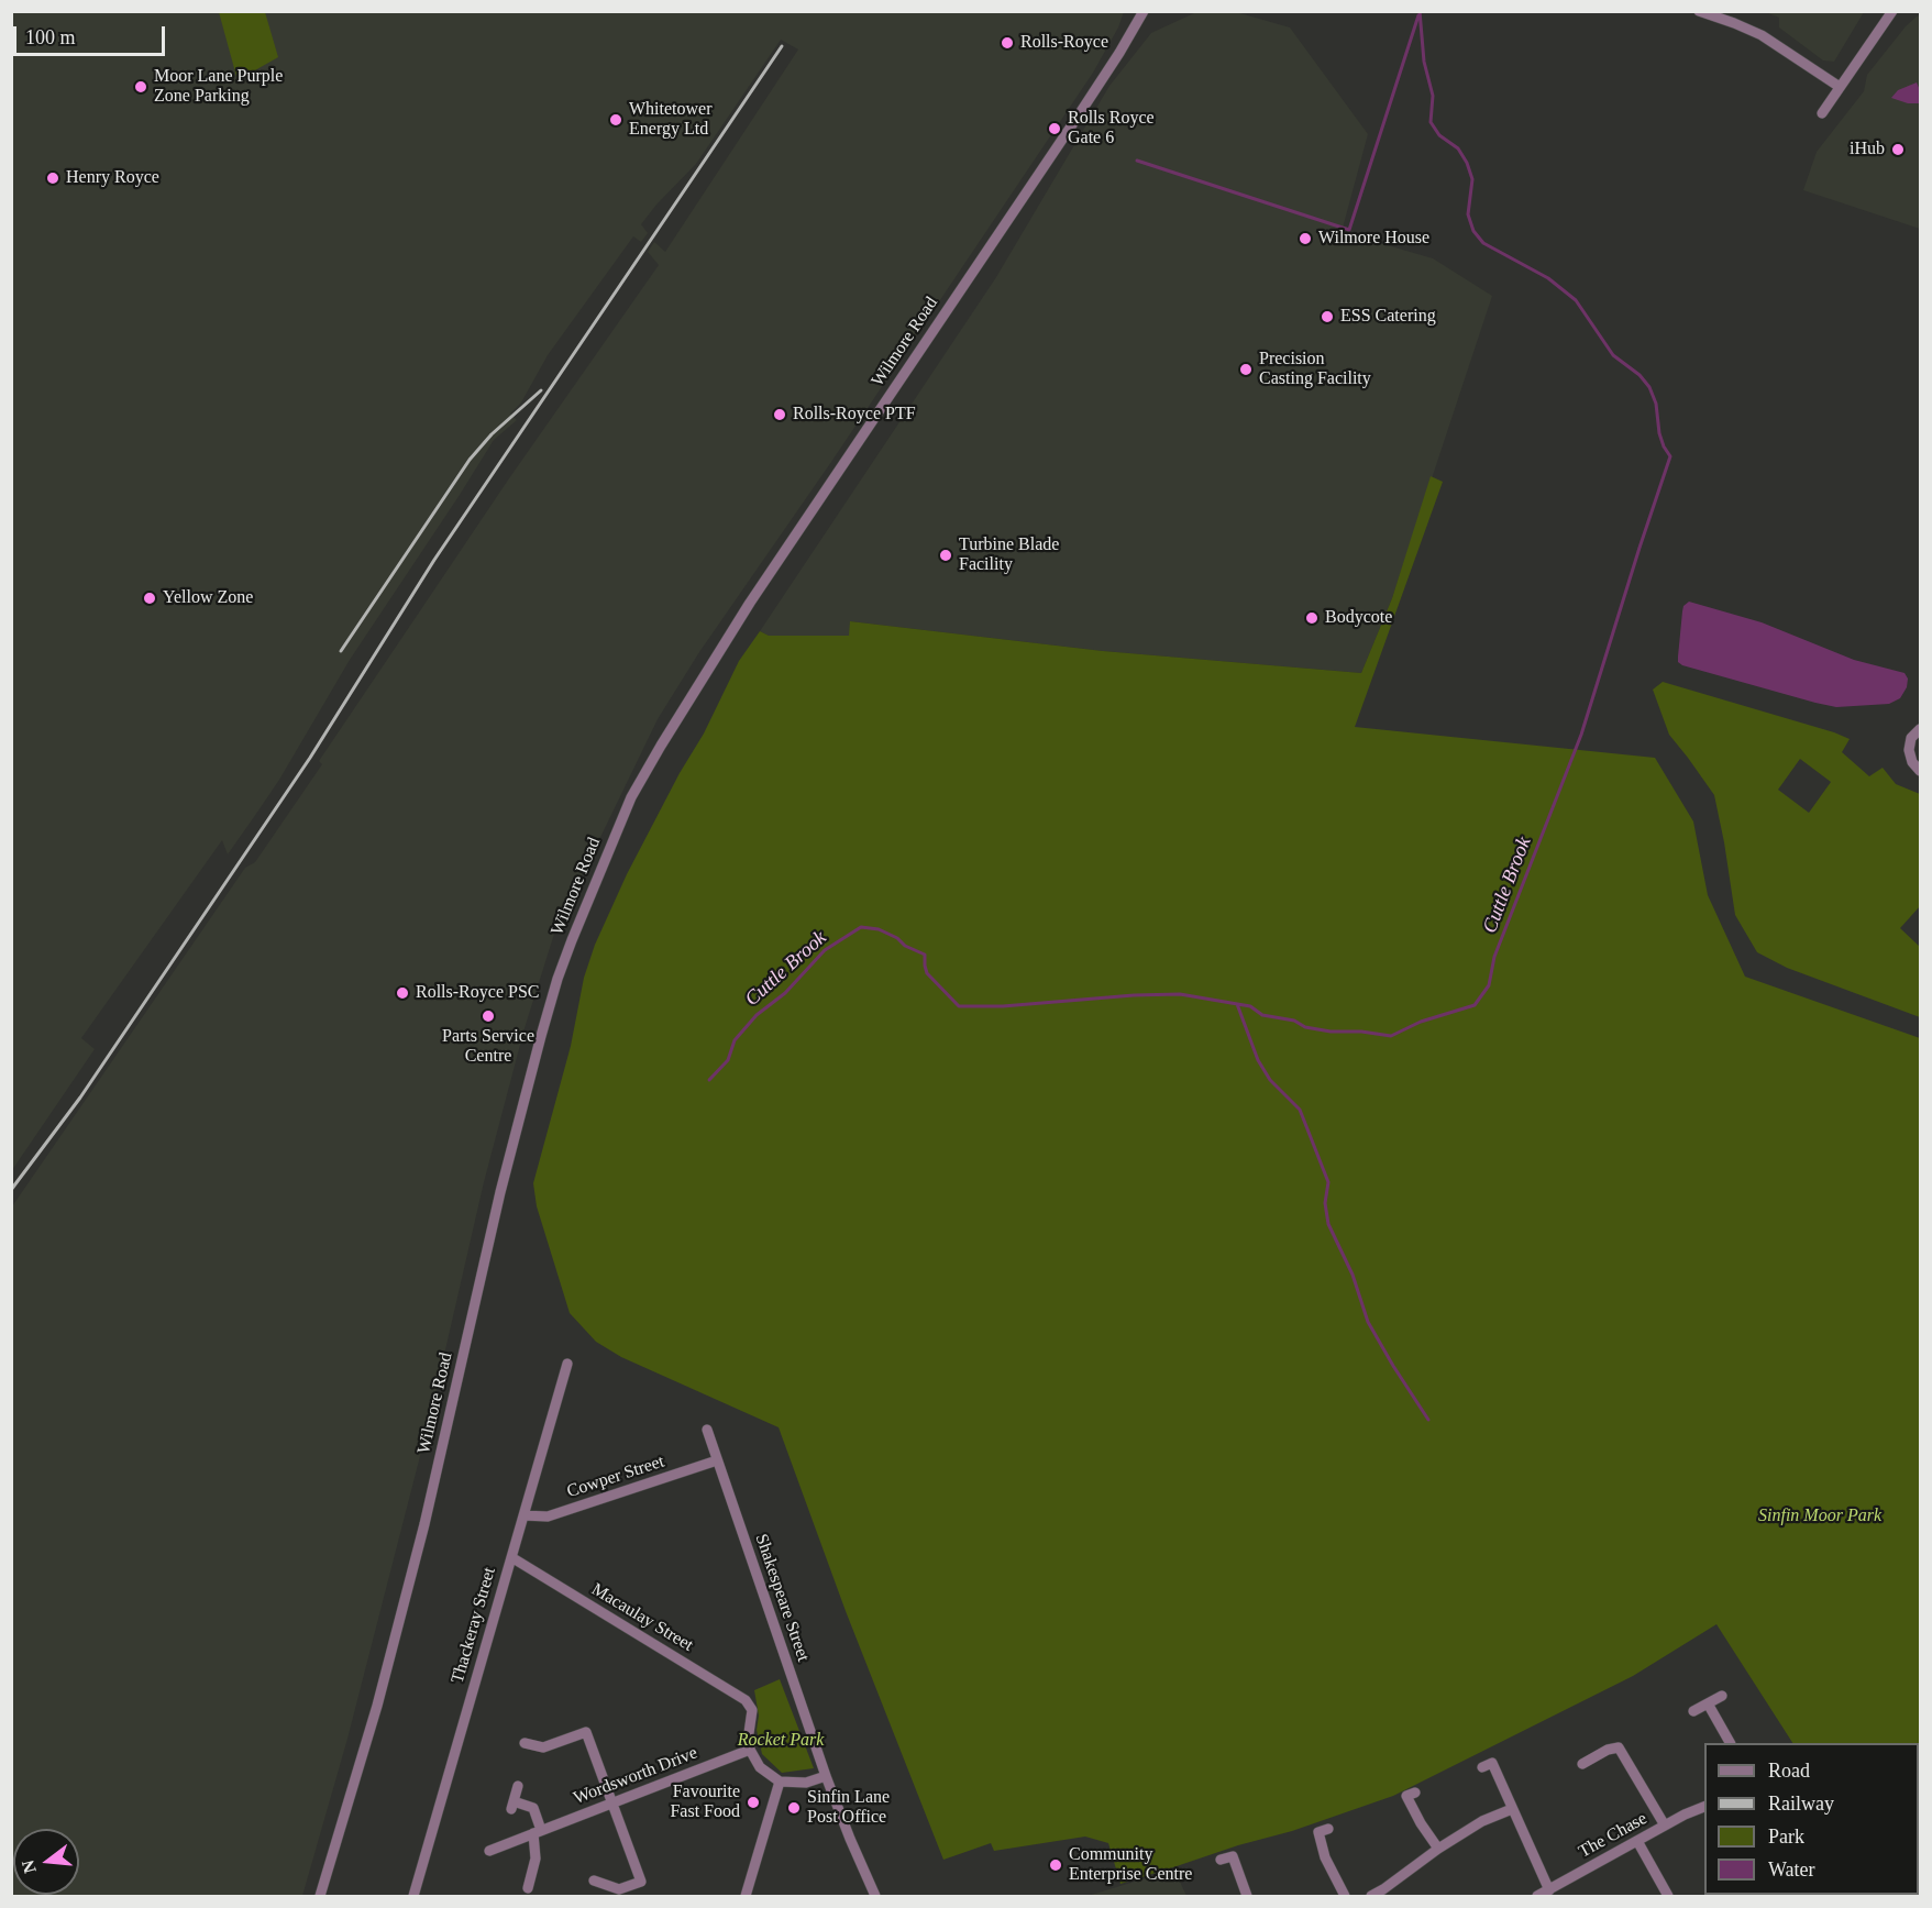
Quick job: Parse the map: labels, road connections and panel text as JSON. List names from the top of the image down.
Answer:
{
  "streets": {
    "street": [
      "Wilmore Road",
      "Cowper Street",
      "Shakespeare Street",
      "Macaulay Street",
      "Thackeray Street",
      "Wordsworth Drive",
      "The Chase"
    ]
  },
  "crossings": [
    ["Cowper Street", "Shakespeare Street"],
    ["Cowper Street", "Thackeray Street"],
    ["Macaulay Street", "Thackeray Street"],
    ["Macaulay Street", "Wordsworth Drive"]
  ],
  "water": ["Cuttle Brook"],
  "parks": ["Sinfin Moor Park", "Rocket Park"],
  "places": [
    "Rolls-Royce",
    "Moor Lane Purple Zone Parking",
    "Whitetower Energy Ltd",
    "Rolls Royce Gate 6",
    "iHub",
    "Henry Royce",
    "Wilmore House",
    "ESS Catering",
    "Precision Casting Facility",
    "Rolls-Royce PTF",
    "Turbine Blade Facility",
    "Yellow Zone",
    "Bodycote",
    "Rolls-Royce PSC",
    "Parts Service Centre",
    "Favourite Fast Food",
    "Sinfin Lane Post Office",
    "Community Enterprise Centre"
  ],
  "legend": [
    "Road",
    "Railway",
    "Park",
    "Water"
  ],
  "scale_bar": "100 m",
  "north": "left"
}
